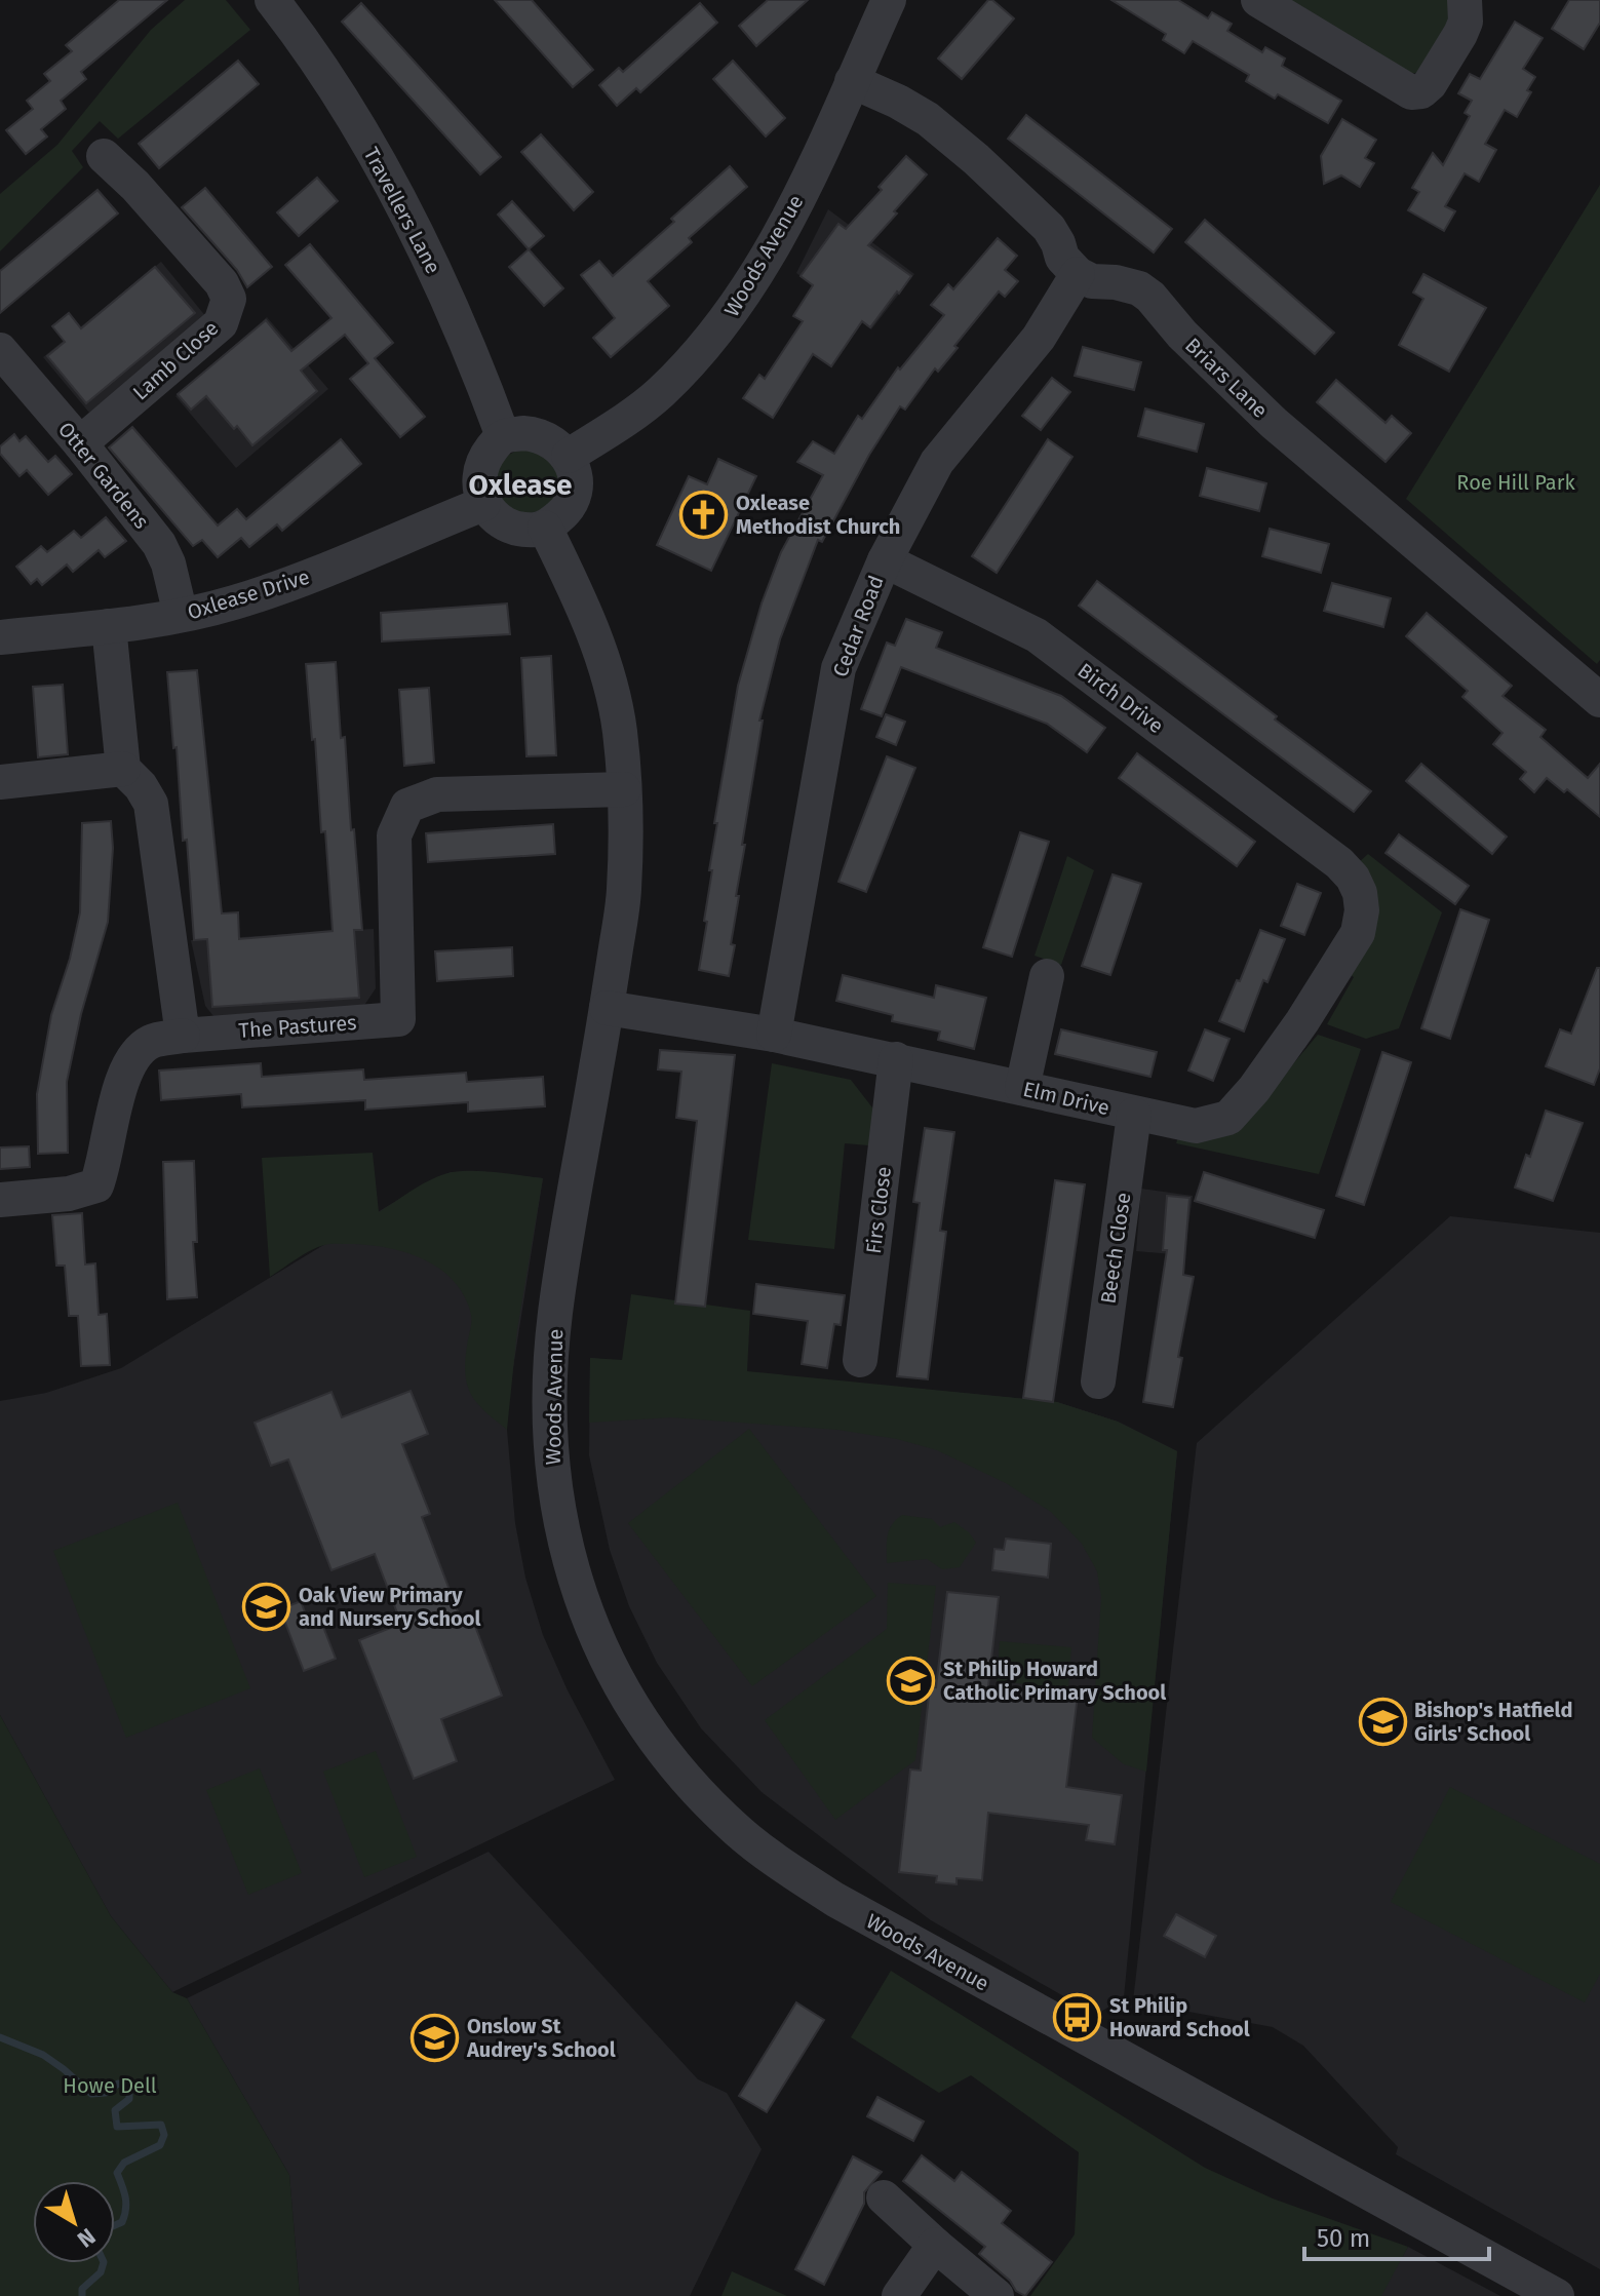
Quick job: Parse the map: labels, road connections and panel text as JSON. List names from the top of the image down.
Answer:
{
  "streets": {
    "street": [
      "Travellers Lane",
      "Woods Avenue",
      "Lamb Close",
      "Briars Lane",
      "Otter Gardens",
      "Oxlease Drive",
      "Cedar Road",
      "Birch Drive",
      "The Pastures",
      "Elm Drive",
      "Firs Close",
      "Beech Close"
    ]
  },
  "crossings": [
    ["Travellers Lane", "Woods Avenue"],
    ["Travellers Lane", "Oxlease Drive"],
    ["Woods Avenue", "Oxlease Drive"],
    ["Woods Avenue", "The Pastures"],
    ["Woods Avenue", "Elm Drive"],
    ["Lamb Close", "Otter Gardens"],
    ["Briars Lane", "Cedar Road"],
    ["Otter Gardens", "Oxlease Drive"],
    ["Cedar Road", "Birch Drive"],
    ["Cedar Road", "Elm Drive"],
    ["Birch Drive", "Elm Drive"],
    ["Elm Drive", "Firs Close"],
    ["Elm Drive", "Beech Close"]
  ],
  "districts": ["Oxlease"],
  "parks": ["Roe Hill Park", "Howe Dell"],
  "places": {
    "church": ["Oxlease Methodist Church"],
    "school or university": [
      "Oak View Primary and Nursery School",
      "St Philip Howard Catholic Primary School",
      "Bishop's Hatfield Girls' School",
      "Onslow St Audrey's School"
    ],
    "bus stop": ["St Philip Howard School"]
  },
  "scale_bar": "50 m",
  "north": "bottom right"
}
